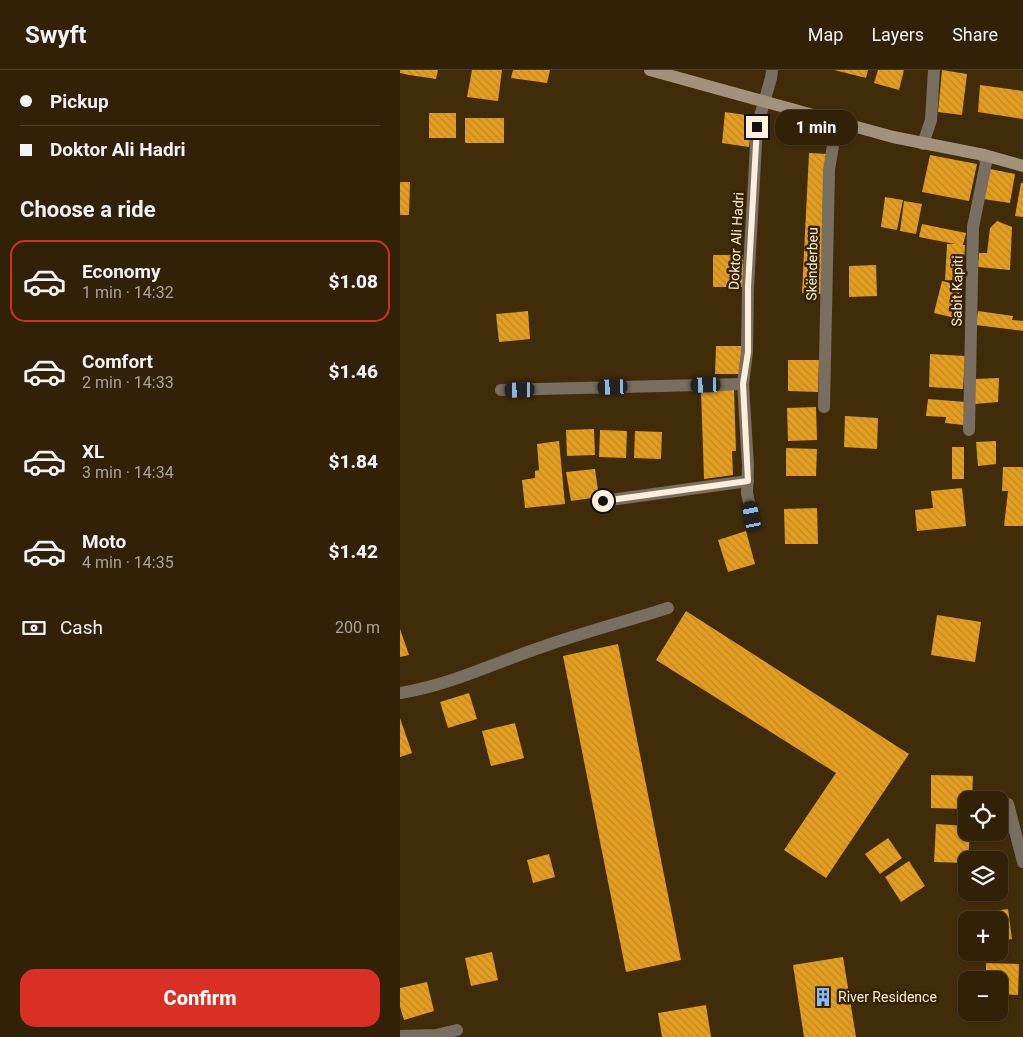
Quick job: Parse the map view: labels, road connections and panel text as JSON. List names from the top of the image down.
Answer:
{
  "streets": {
    "street": ["Doktor Ali Hadri", "Skënderbeu", "Sabit Kapiti"]
  },
  "places": {
    "building": ["River Residence"]
  },
  "page": {
    "header": "Swyft",
    "nav": ["Map", "Layers", "Share"],
    "banner": ["Pickup", "Doktor Ali Hadri"],
    "bubble": "1 min",
    "heading": "Choose a ride",
    "list": [
      {
        "name": "Economy",
        "note": "1 min · 14:32",
        "value": "$1.08"
      },
      {
        "name": "Comfort",
        "note": "2 min · 14:33",
        "value": "$1.46"
      },
      {
        "name": "XL",
        "note": "3 min · 14:34",
        "value": "$1.84"
      },
      {
        "name": "Moto",
        "note": "4 min · 14:35",
        "value": "$1.42"
      }
    ],
    "pay": ["Cash", "200 m"],
    "map_buttons": ["+", "−"],
    "buttons": "Confirm"
  }
}
